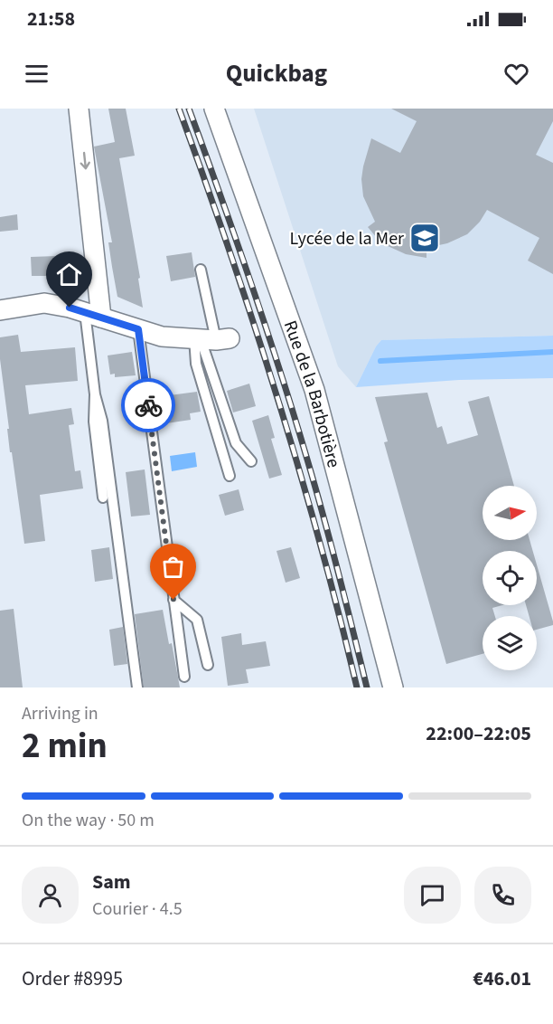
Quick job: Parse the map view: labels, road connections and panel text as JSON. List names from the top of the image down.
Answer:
{
  "streets": {
    "street": ["Rue de la Barbotière"]
  },
  "places": {
    "school or university": ["Lycée de la Mer"]
  },
  "north": "right",
  "page": {
    "status": "21:58",
    "header": "Quickbag",
    "heading": ["2 min", "Arriving in", "22:00–22:05"],
    "panel": [
      "Sam",
      "Courier · 4.5",
      "Order #8995",
      "€46.01"
    ],
    "bar": "On the way · 50 m"
  }
}
